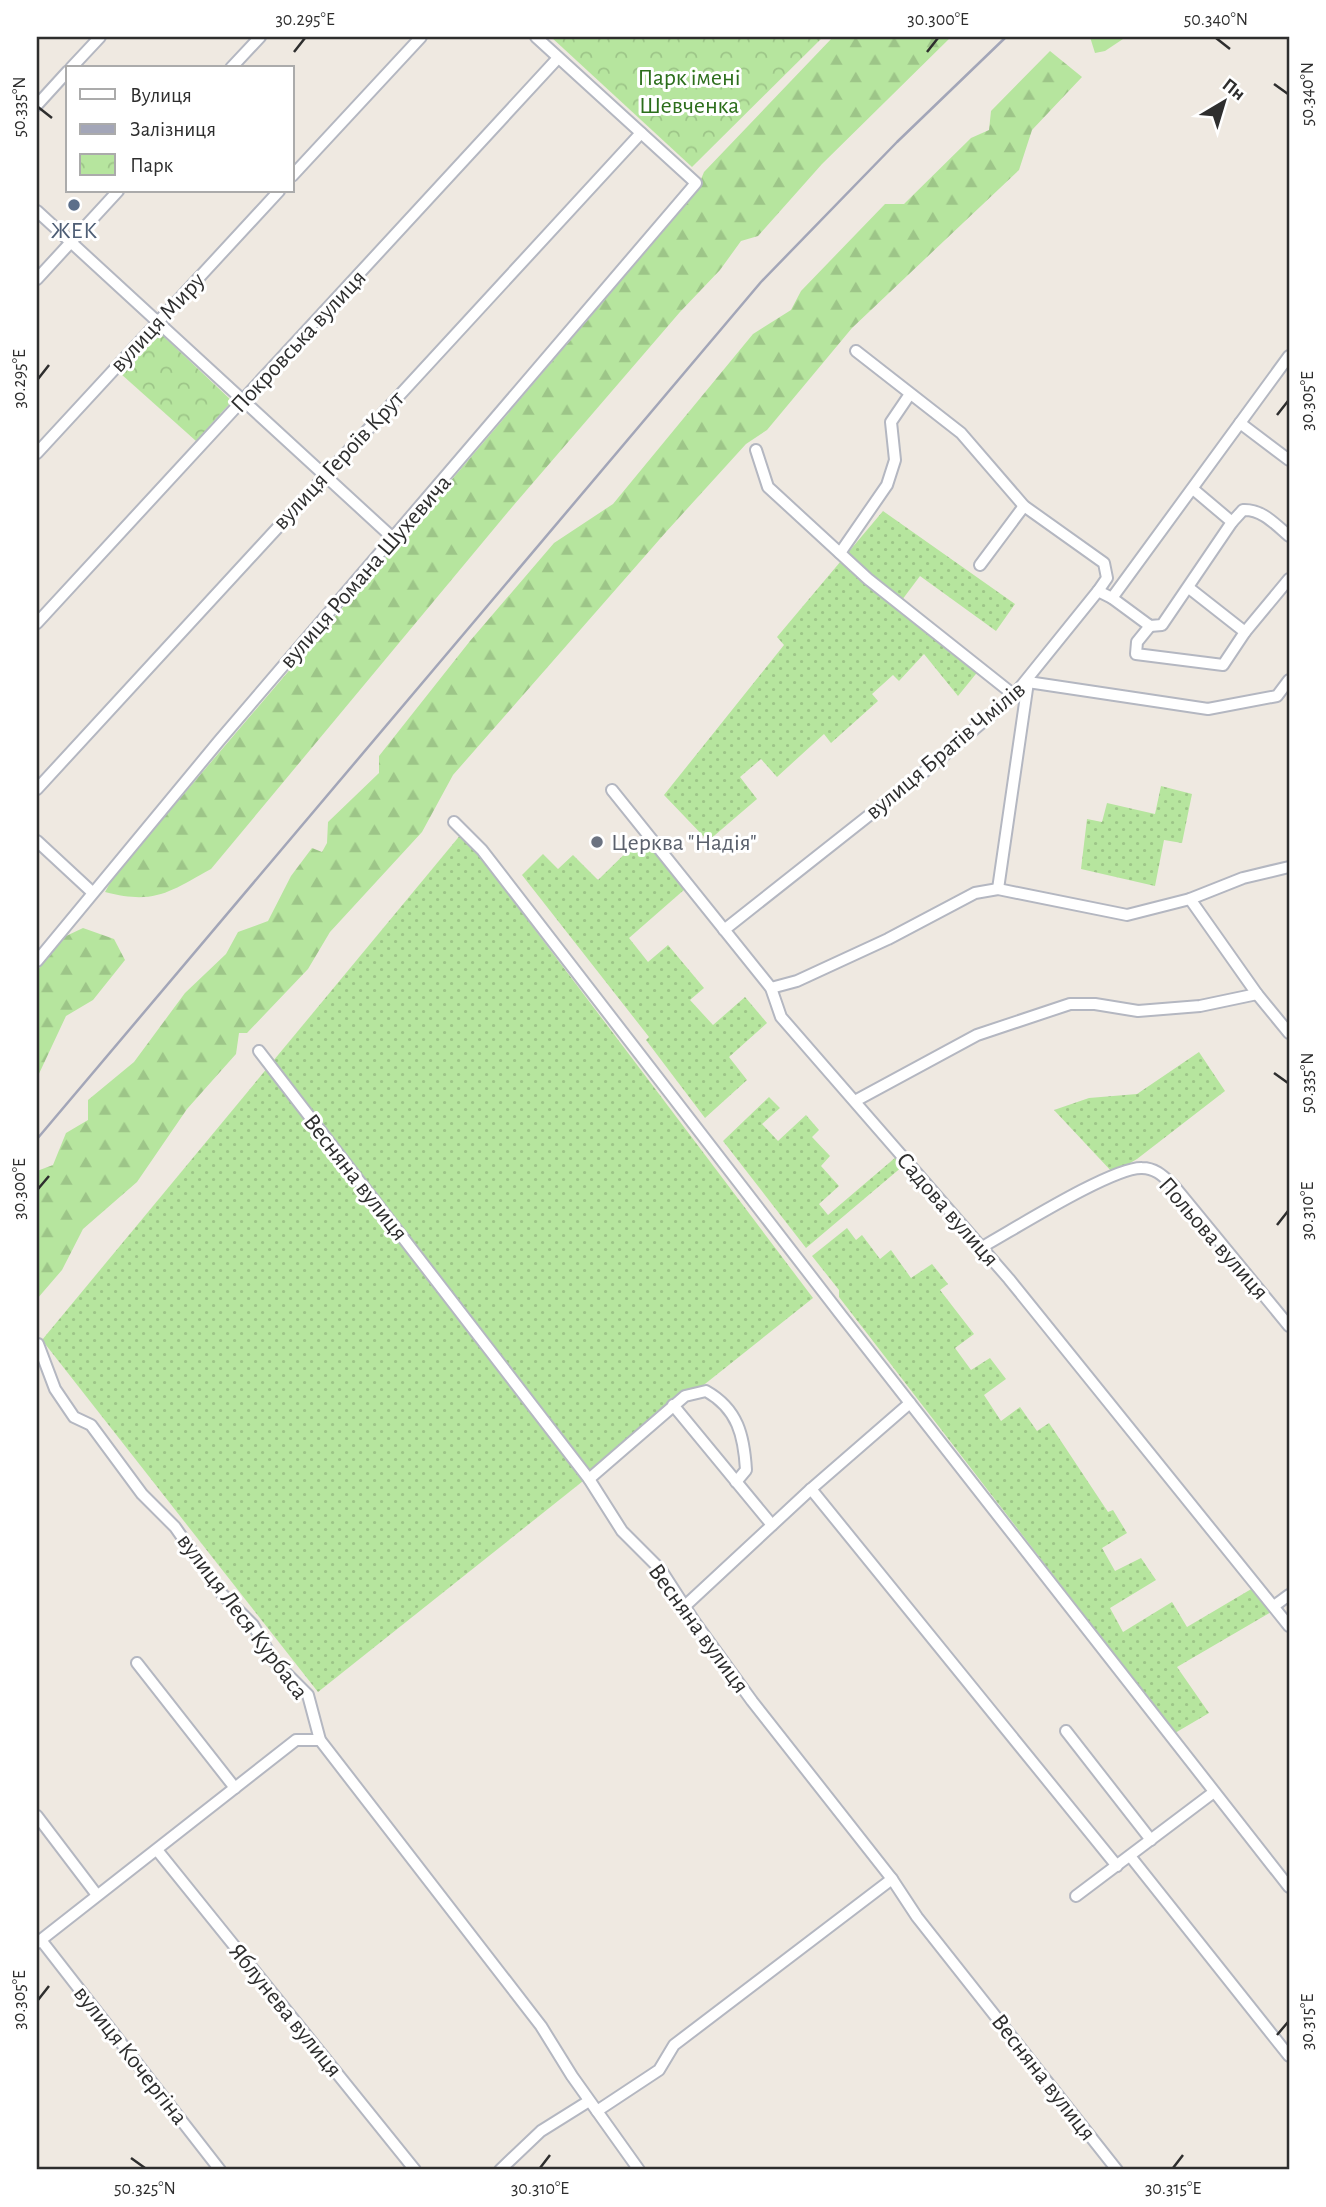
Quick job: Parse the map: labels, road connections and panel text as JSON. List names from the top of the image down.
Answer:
{
  "streets": {
    "street": [
      "вулиця Миру",
      "Покровська вулиця",
      "вулиця Героїв Крут",
      "вулиця Романа Шухевича",
      "вулиця Братів Чмілів",
      "Весняна вулиця",
      "Садова вулиця",
      "Польова вулиця",
      "вулиця Леся Курбаса",
      "Яблунева вулиця",
      "вулиця Кочергіна"
    ]
  },
  "crossings": [
    ["вулиця Героїв Крут", "вулиця Романа Шухевича"],
    ["вулиця Братів Чмілів", "Садова вулиця"],
    ["Садова вулиця", "Польова вулиця"]
  ],
  "parks": ["Парк імені Шевченка"],
  "places": ["ЖЕК", "Церква \"Надія\""],
  "legend": ["Вулиця", "Залізниця", "Парк"],
  "north": "top right",
  "coordinates": [
    "30.295°E",
    "30.300°E",
    "50.340°N",
    "50.335°N",
    "30.305°E",
    "30.310°E",
    "30.315°E",
    "50.325°N"
  ]
}
